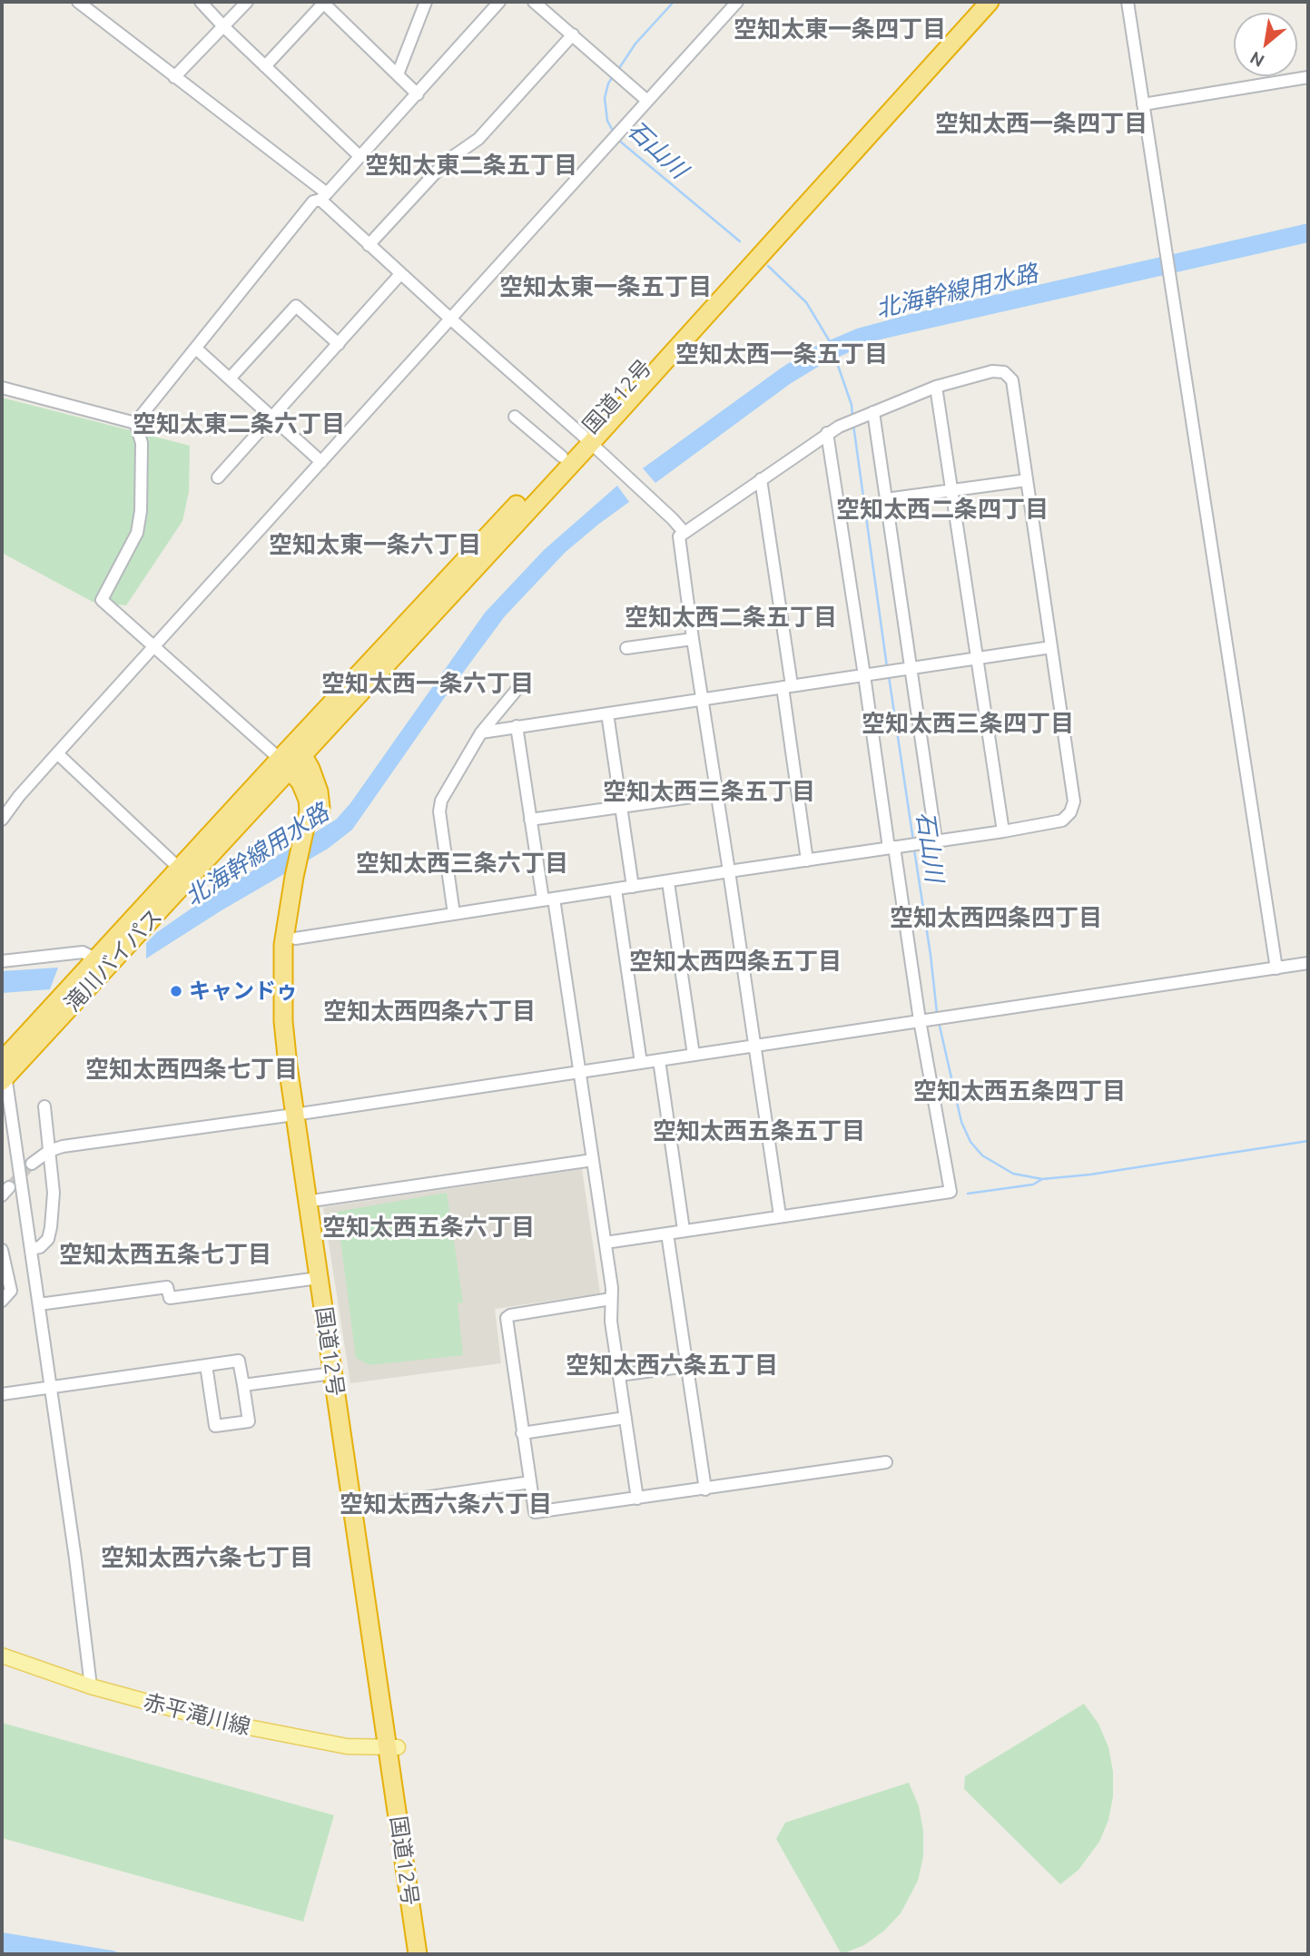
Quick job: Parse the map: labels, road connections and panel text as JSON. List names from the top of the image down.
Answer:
{
  "streets": {
    "highway": ["国道12号", "滝川バイパス"],
    "main road": ["赤平滝川線"]
  },
  "crossings": [
    ["国道12号", "滝川バイパス"],
    ["国道12号", "赤平滝川線"]
  ],
  "districts": [
    "空知太東一条四丁目",
    "空知太西一条四丁目",
    "空知太東二条五丁目",
    "空知太東一条五丁目",
    "空知太西一条五丁目",
    "空知太東二条六丁目",
    "空知太西二条四丁目",
    "空知太東一条六丁目",
    "空知太西二条五丁目",
    "空知太西一条六丁目",
    "空知太西三条四丁目",
    "空知太西三条五丁目",
    "空知太西三条六丁目",
    "空知太西四条四丁目",
    "空知太西四条五丁目",
    "空知太西四条六丁目",
    "空知太西四条七丁目",
    "空知太西五条四丁目",
    "空知太西五条五丁目",
    "空知太西五条六丁目",
    "空知太西五条七丁目",
    "空知太西六条五丁目",
    "空知太西六条六丁目",
    "空知太西六条七丁目"
  ],
  "water": ["石山川", "北海幹線用水路"],
  "places": ["キャンドゥ"],
  "north": "bottom left"
}
